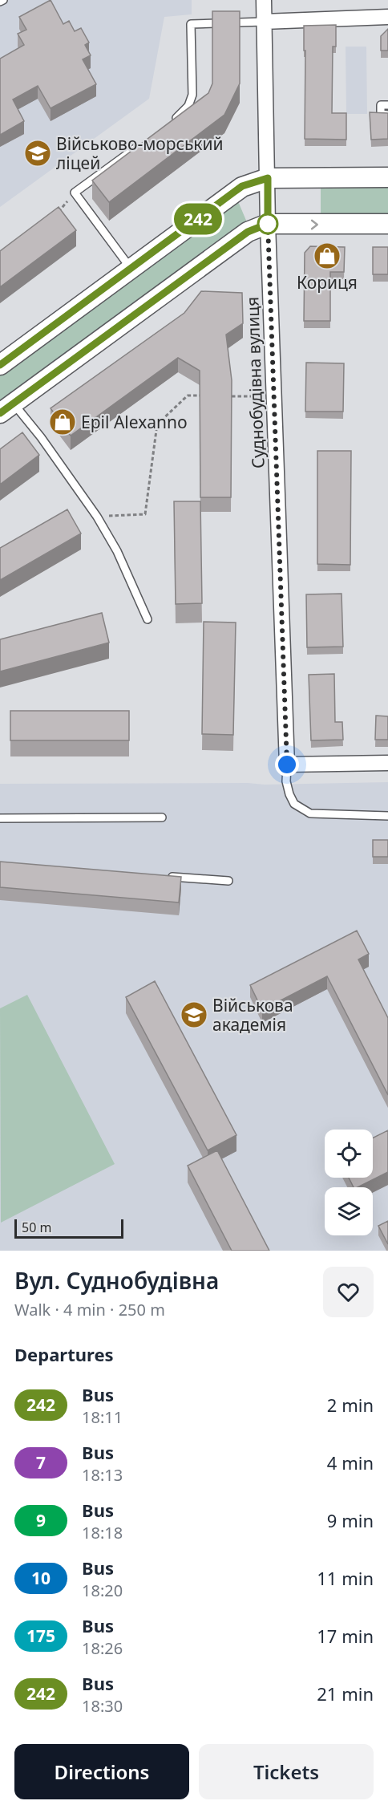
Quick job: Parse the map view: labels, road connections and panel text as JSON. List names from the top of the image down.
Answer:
{
  "streets": {
    "street": ["Суднобудівна вулиця"]
  },
  "places": {
    "school or university": ["Військово-морський ліцей", "Військова академія"],
    "shop": ["Кориця", "Epil Alexanno"]
  },
  "lines": ["bus line 242"],
  "scale_bar": "50 m",
  "page": {
    "on_map": "242",
    "scale": "50 m",
    "heading": [
      ["Вул. Суднобудівна", "Walk · 4 min · 250 m"],
      "Departures"
    ],
    "list": [
      {
        "mark": "242",
        "name": "Bus",
        "note": "18:11",
        "value": "2 min"
      },
      {
        "mark": "7",
        "name": "Bus",
        "note": "18:13",
        "value": "4 min"
      },
      {
        "mark": "9",
        "name": "Bus",
        "note": "18:18",
        "value": "9 min"
      },
      {
        "mark": "10",
        "name": "Bus",
        "note": "18:20",
        "value": "11 min"
      },
      {
        "mark": "175",
        "name": "Bus",
        "note": "18:26",
        "value": "17 min"
      },
      {
        "mark": "242",
        "name": "Bus",
        "note": "18:30",
        "value": "21 min"
      }
    ],
    "buttons": ["Directions", "Tickets"]
  }
}
